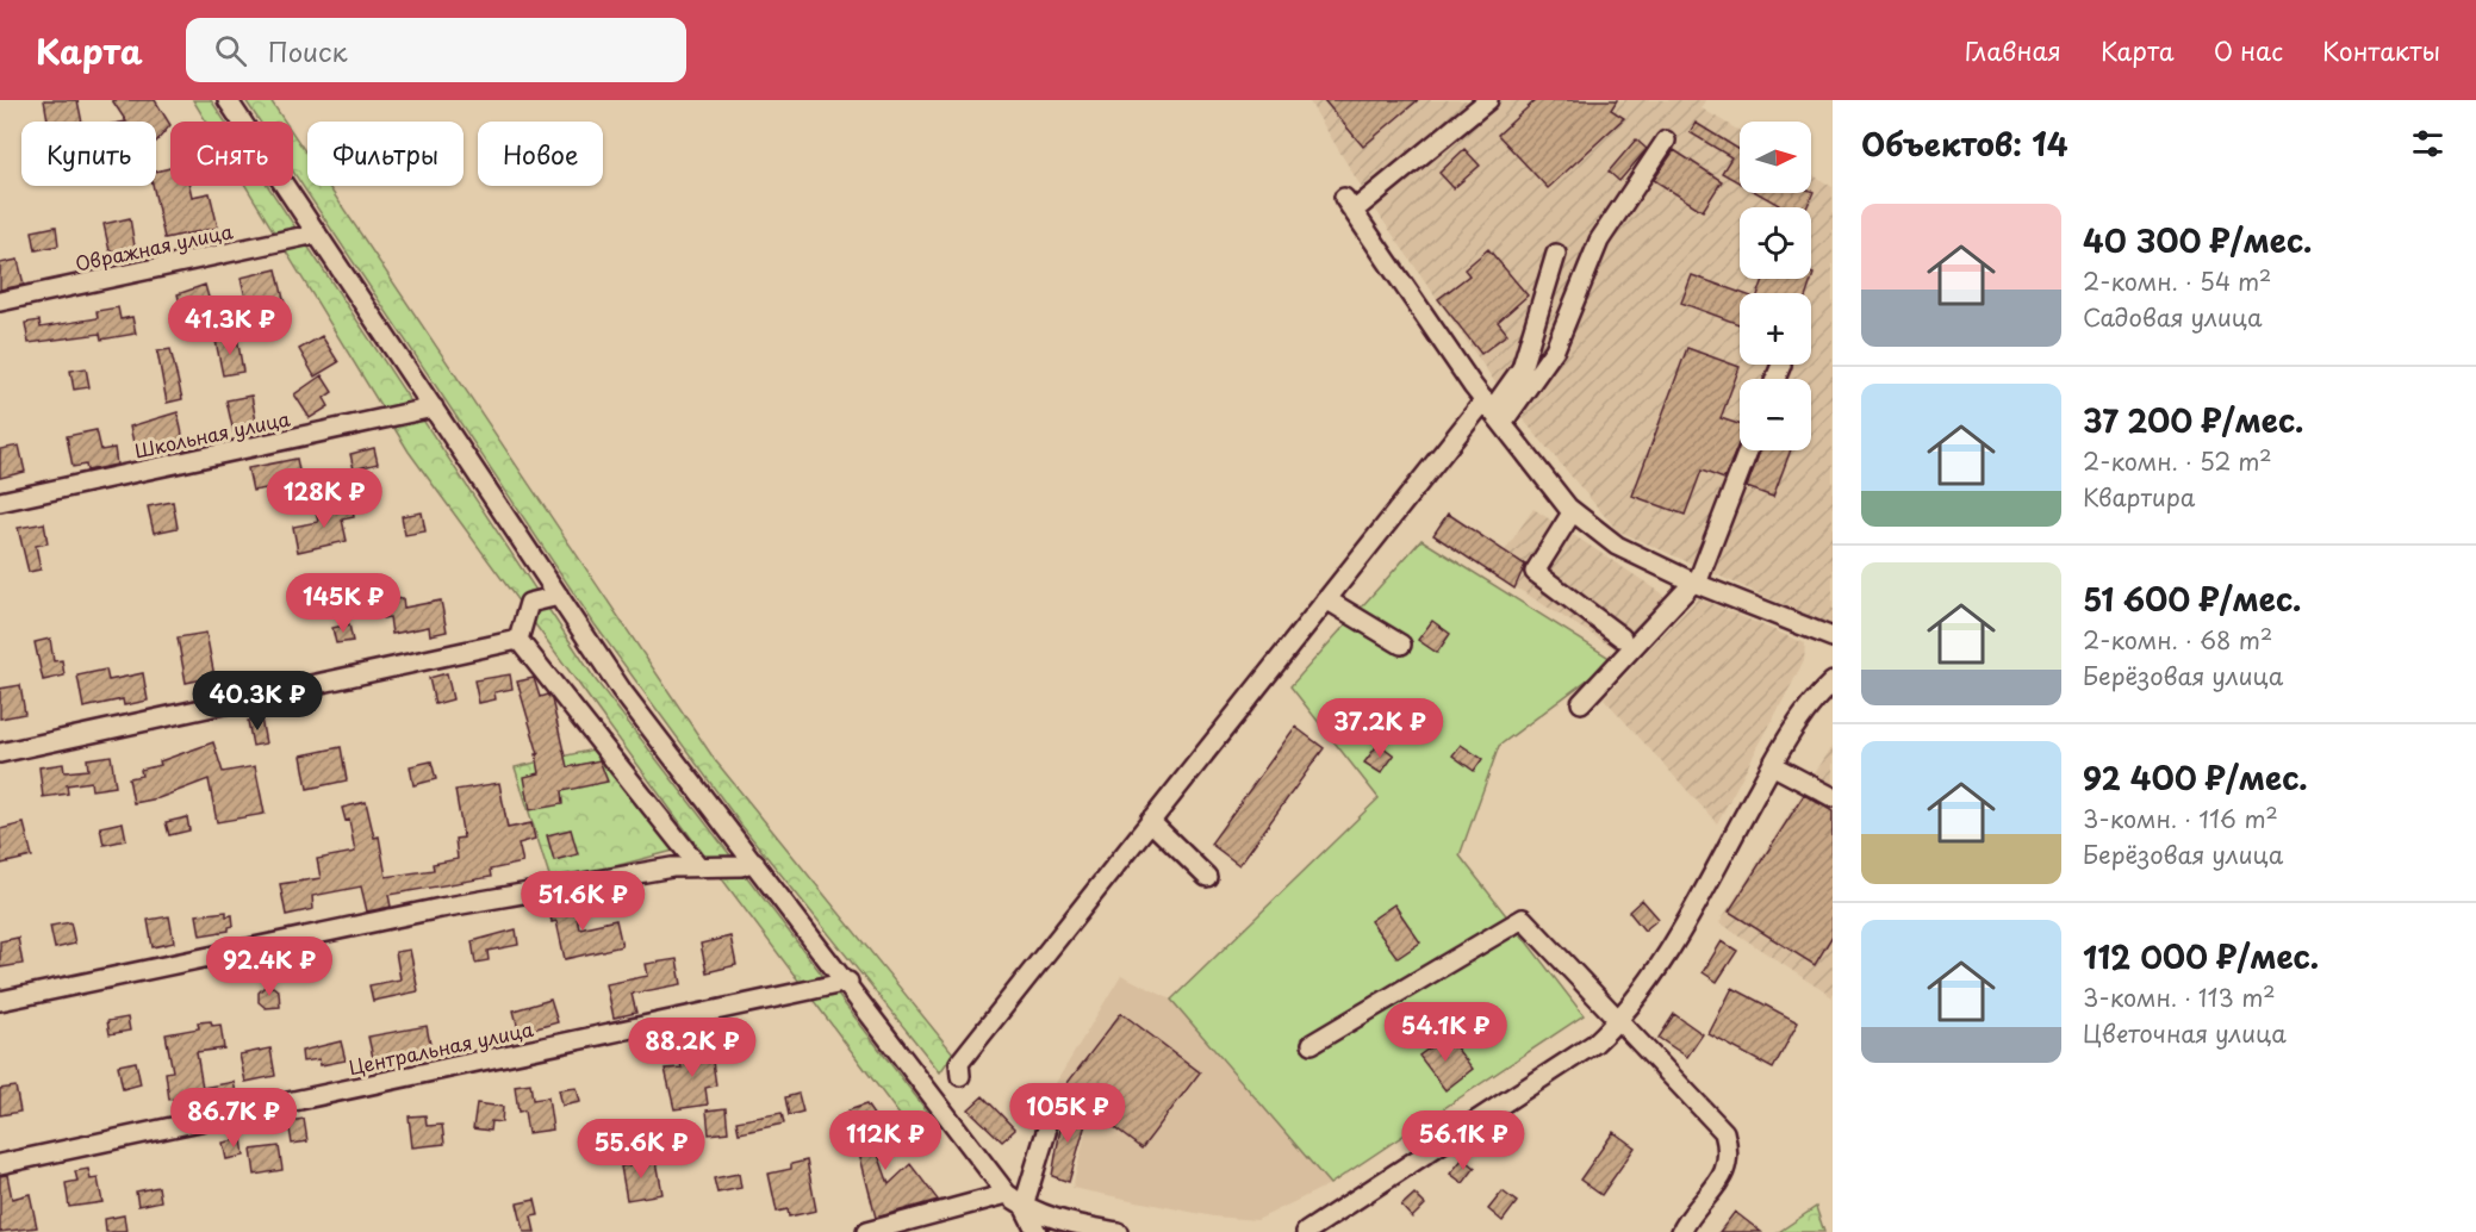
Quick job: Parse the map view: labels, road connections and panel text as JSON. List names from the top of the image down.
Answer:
{
  "streets": {
    "street": ["Овражная улица", "Школьная улица", "Центральная улица"]
  },
  "north": "right",
  "page": {
    "header": "Карта",
    "search": "Поиск",
    "nav": [
      "Главная",
      "Карта",
      "О нас",
      "Контакты"
    ],
    "heading": "Объектов: 14",
    "map_buttons": ["+", "−"],
    "chip": [
      "Купить",
      "Снять",
      "Фильтры",
      "Новое"
    ],
    "list": [
      {
        "name": "40 300 ₽/мес.",
        "note": "2-комн. · 54 m² · Садовая улица"
      },
      {
        "name": "37 200 ₽/мес.",
        "note": "2-комн. · 52 m² · Квартира"
      },
      {
        "name": "51 600 ₽/мес.",
        "note": "2-комн. · 68 m² · Берёзовая улица"
      },
      {
        "name": "92 400 ₽/мес.",
        "note": "3-комн. · 116 m² · Берёзовая улица"
      },
      {
        "name": "112 000 ₽/мес.",
        "note": "3-комн. · 113 m² · Цветочная улица"
      }
    ],
    "price": [
      "41.3K ₽",
      "128K ₽",
      "145K ₽",
      "40.3K ₽",
      "37.2K ₽",
      "51.6K ₽",
      "92.4K ₽",
      "54.1K ₽",
      "88.2K ₽",
      "105K ₽",
      "86.7K ₽",
      "112K ₽",
      "56.1K ₽",
      "55.6K ₽"
    ]
  }
}
